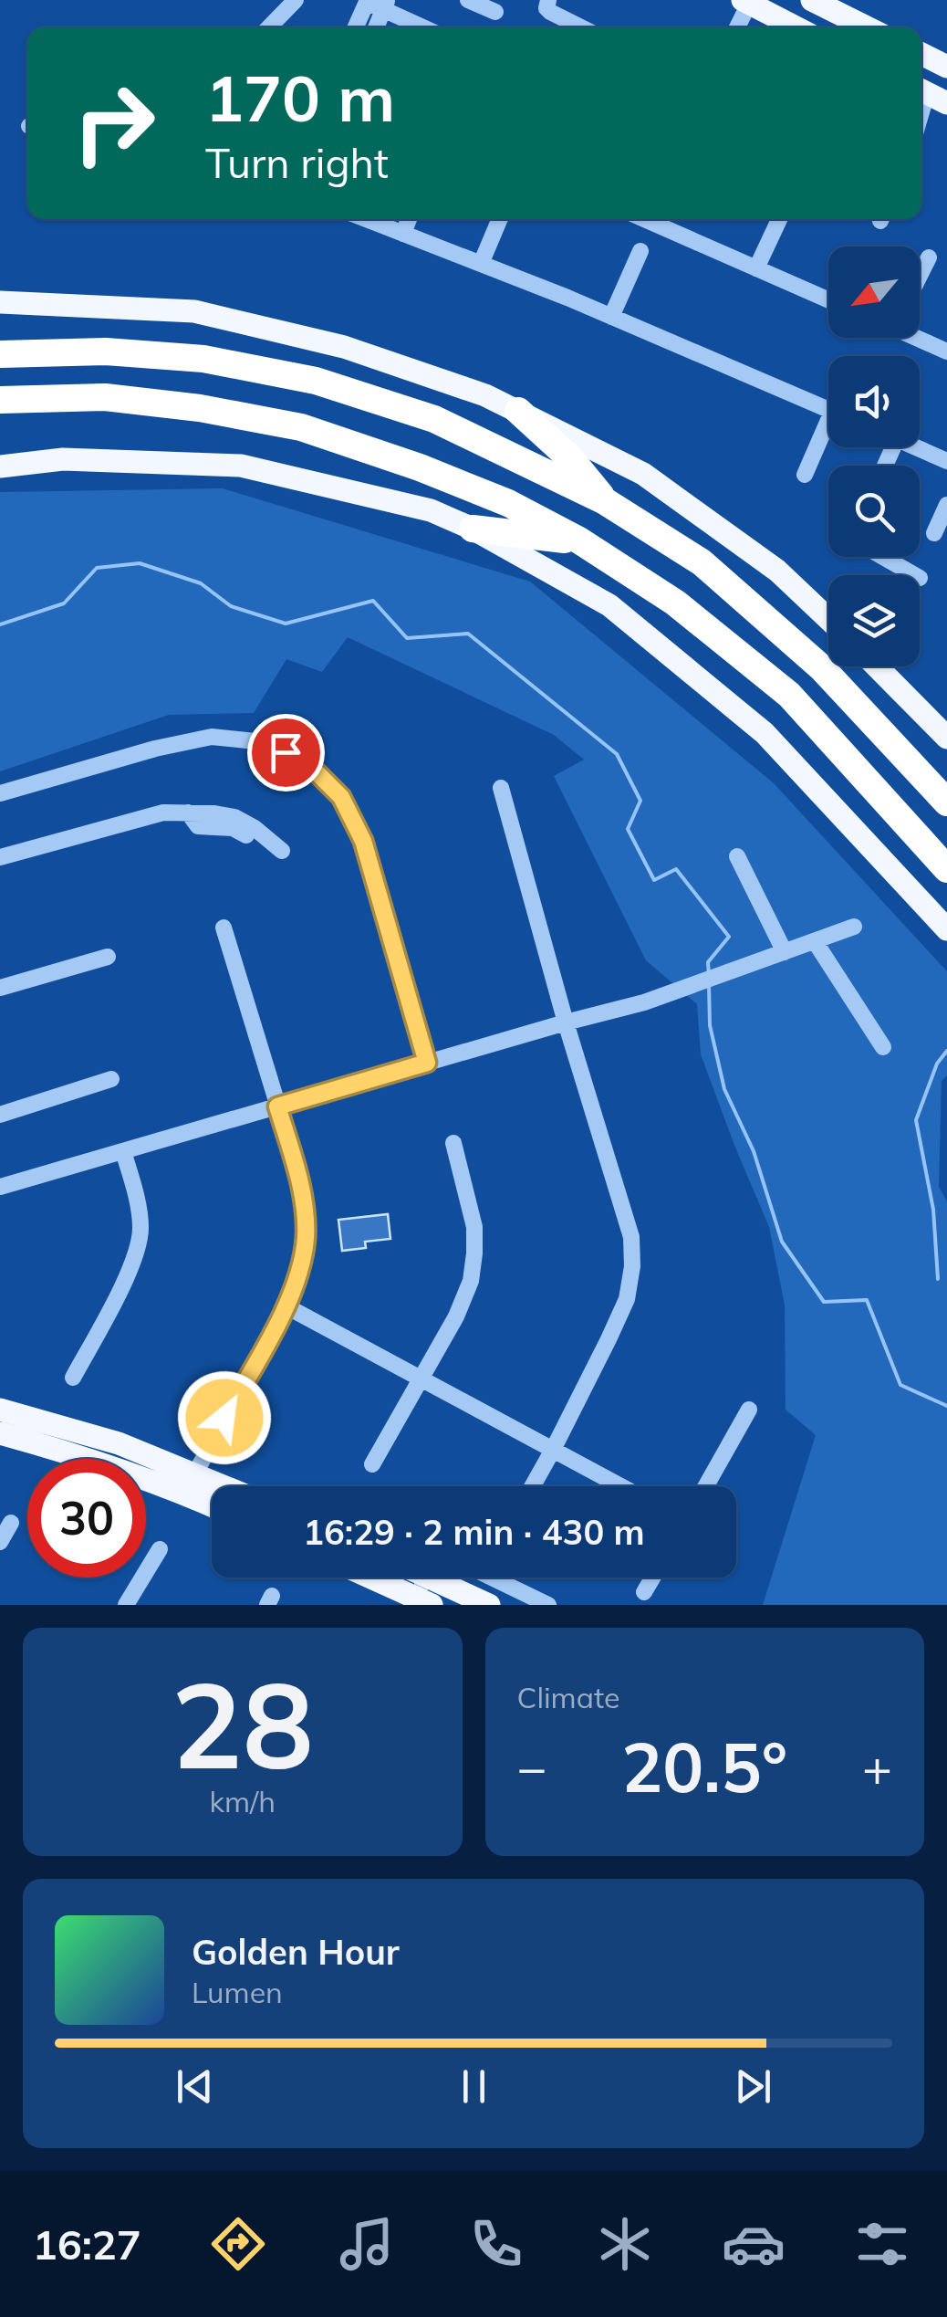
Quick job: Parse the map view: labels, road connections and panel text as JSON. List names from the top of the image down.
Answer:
{
  "north": "bottom left",
  "page": {
    "turn": ["170 m", "Turn right"],
    "limit": "30",
    "trip": "16:29 · 2 min · 430 m",
    "tile": [
      ["28", "km/h"],
      "Climate"
    ],
    "heat": ["−", "20.5°", "+"],
    "song": ["Golden Hour", "Lumen"],
    "tabs": "16:27"
  }
}
